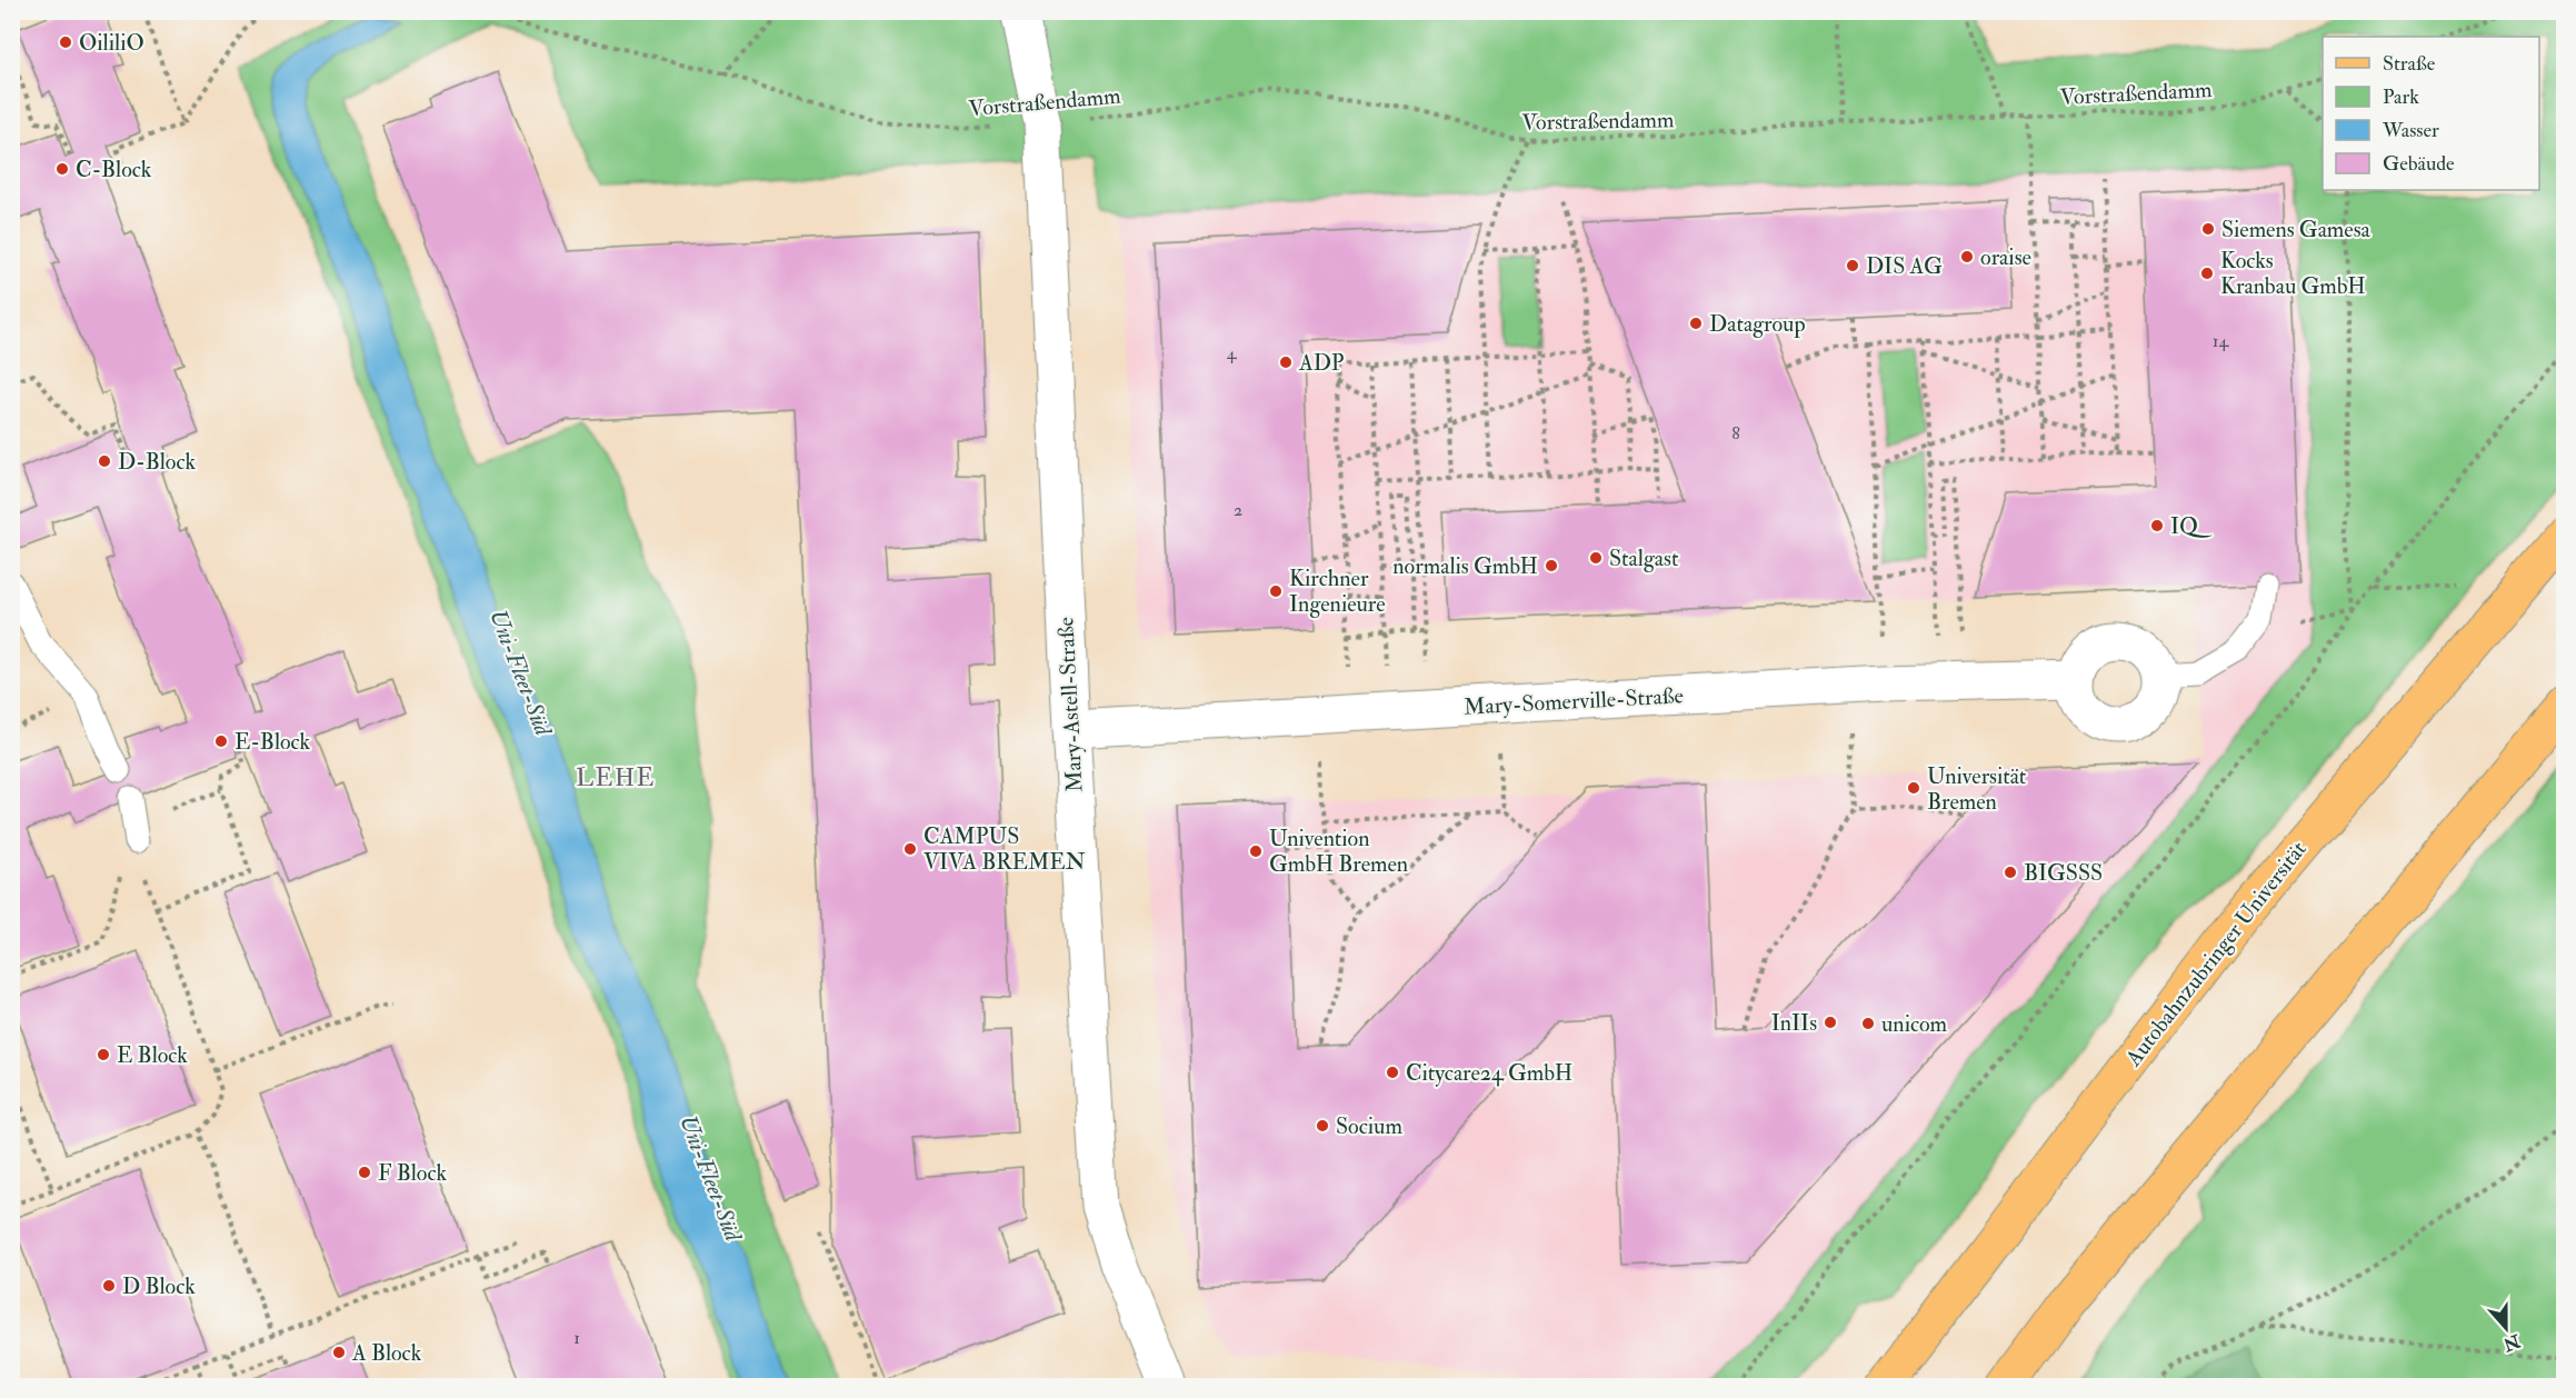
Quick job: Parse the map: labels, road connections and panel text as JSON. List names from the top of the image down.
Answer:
{
  "streets": {
    "main road": ["Autobahnzubringer Universität"],
    "street": ["Mary-Somerville-Straße", "Mary-Astell-Straße"],
    "path": ["Vorstraßendamm"]
  },
  "crossings": [
    ["Vorstraßendamm", "Mary-Astell-Straße"],
    ["Mary-Somerville-Straße", "Mary-Astell-Straße"]
  ],
  "districts": ["LEHE"],
  "water": ["Uni-Fleet-Süd"],
  "places": [
    "OililiO",
    "C-Block",
    "Siemens Gamesa",
    "oraise",
    "DIS AG",
    "Kocks Kranbau GmbH",
    "Datagroup",
    "ADP",
    "D-Block",
    "IQ",
    "Stalgast",
    "normalis GmbH",
    "Kirchner Ingenieure",
    "E-Block",
    "Universität Bremen",
    "CAMPUS VIVA BREMEN",
    "Univention GmbH Bremen",
    "BIGSSS",
    "InIIs",
    "unicom",
    "E Block",
    "Citycare24 GmbH",
    "Socium",
    "F Block",
    "D Block",
    "A Block"
  ],
  "house_numbers": [
    "14",
    "4",
    "8",
    "2",
    "1"
  ],
  "legend": [
    "Straße",
    "Park",
    "Wasser",
    "Gebäude"
  ],
  "north": "bottom"
}
